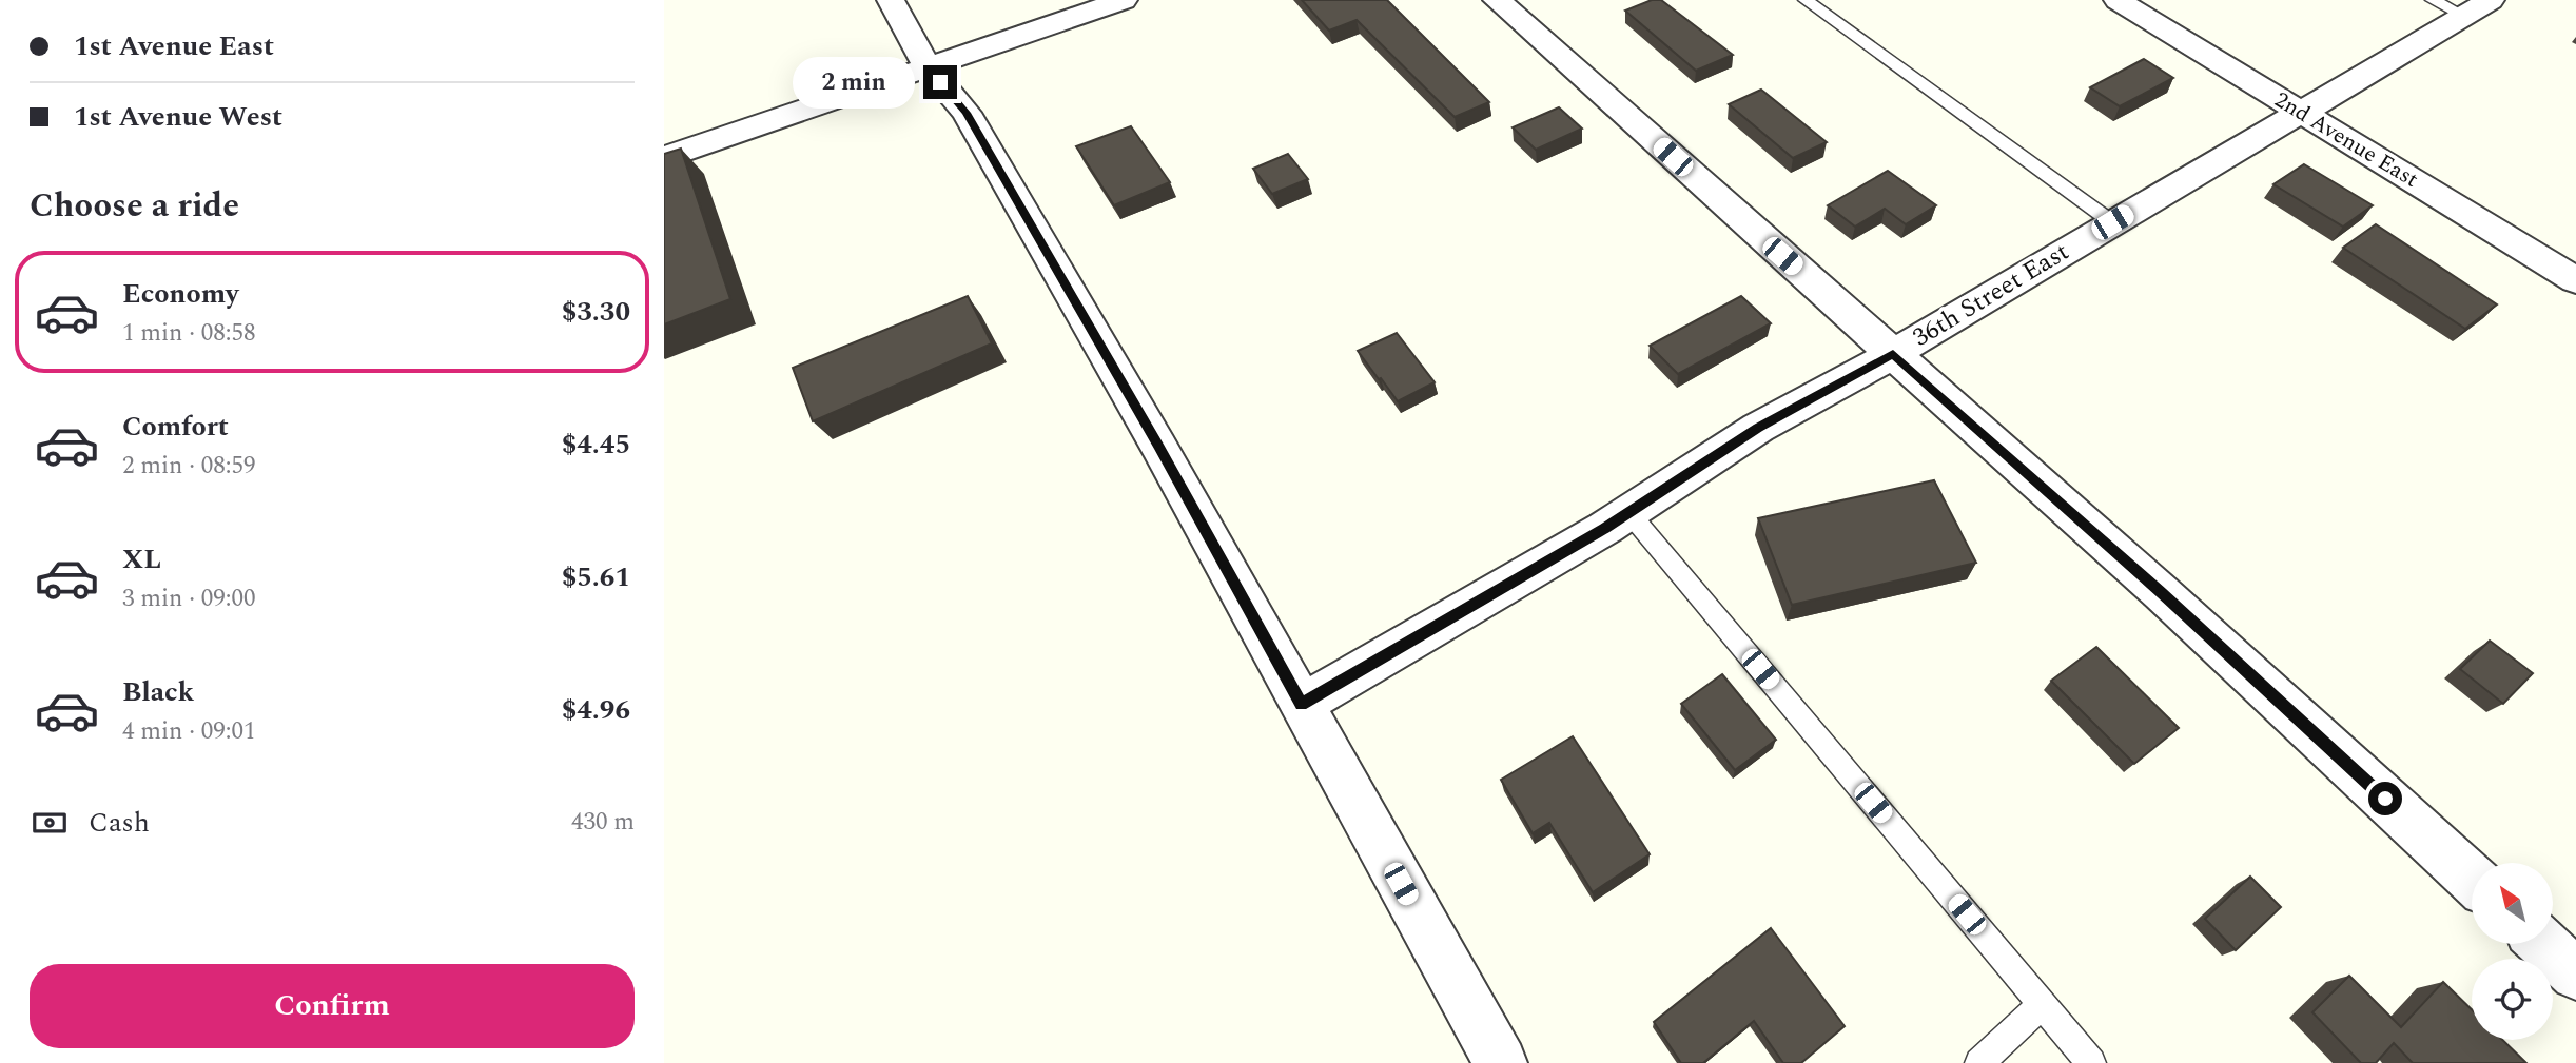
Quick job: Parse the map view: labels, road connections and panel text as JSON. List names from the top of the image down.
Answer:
{
  "streets": {
    "street": ["2nd Avenue East", "36th Street East"]
  },
  "crossings": [
    ["2nd Avenue East", "36th Street East"]
  ],
  "north": "top left",
  "page": {
    "banner": ["1st Avenue East", "1st Avenue West"],
    "bubble": "2 min",
    "heading": "Choose a ride",
    "list": [
      {
        "name": "Economy",
        "note": "1 min · 08:58",
        "value": "$3.30"
      },
      {
        "name": "Comfort",
        "note": "2 min · 08:59",
        "value": "$4.45"
      },
      {
        "name": "XL",
        "note": "3 min · 09:00",
        "value": "$5.61"
      },
      {
        "name": "Black",
        "note": "4 min · 09:01",
        "value": "$4.96"
      }
    ],
    "pay": ["Cash", "430 m"],
    "buttons": "Confirm"
  }
}
